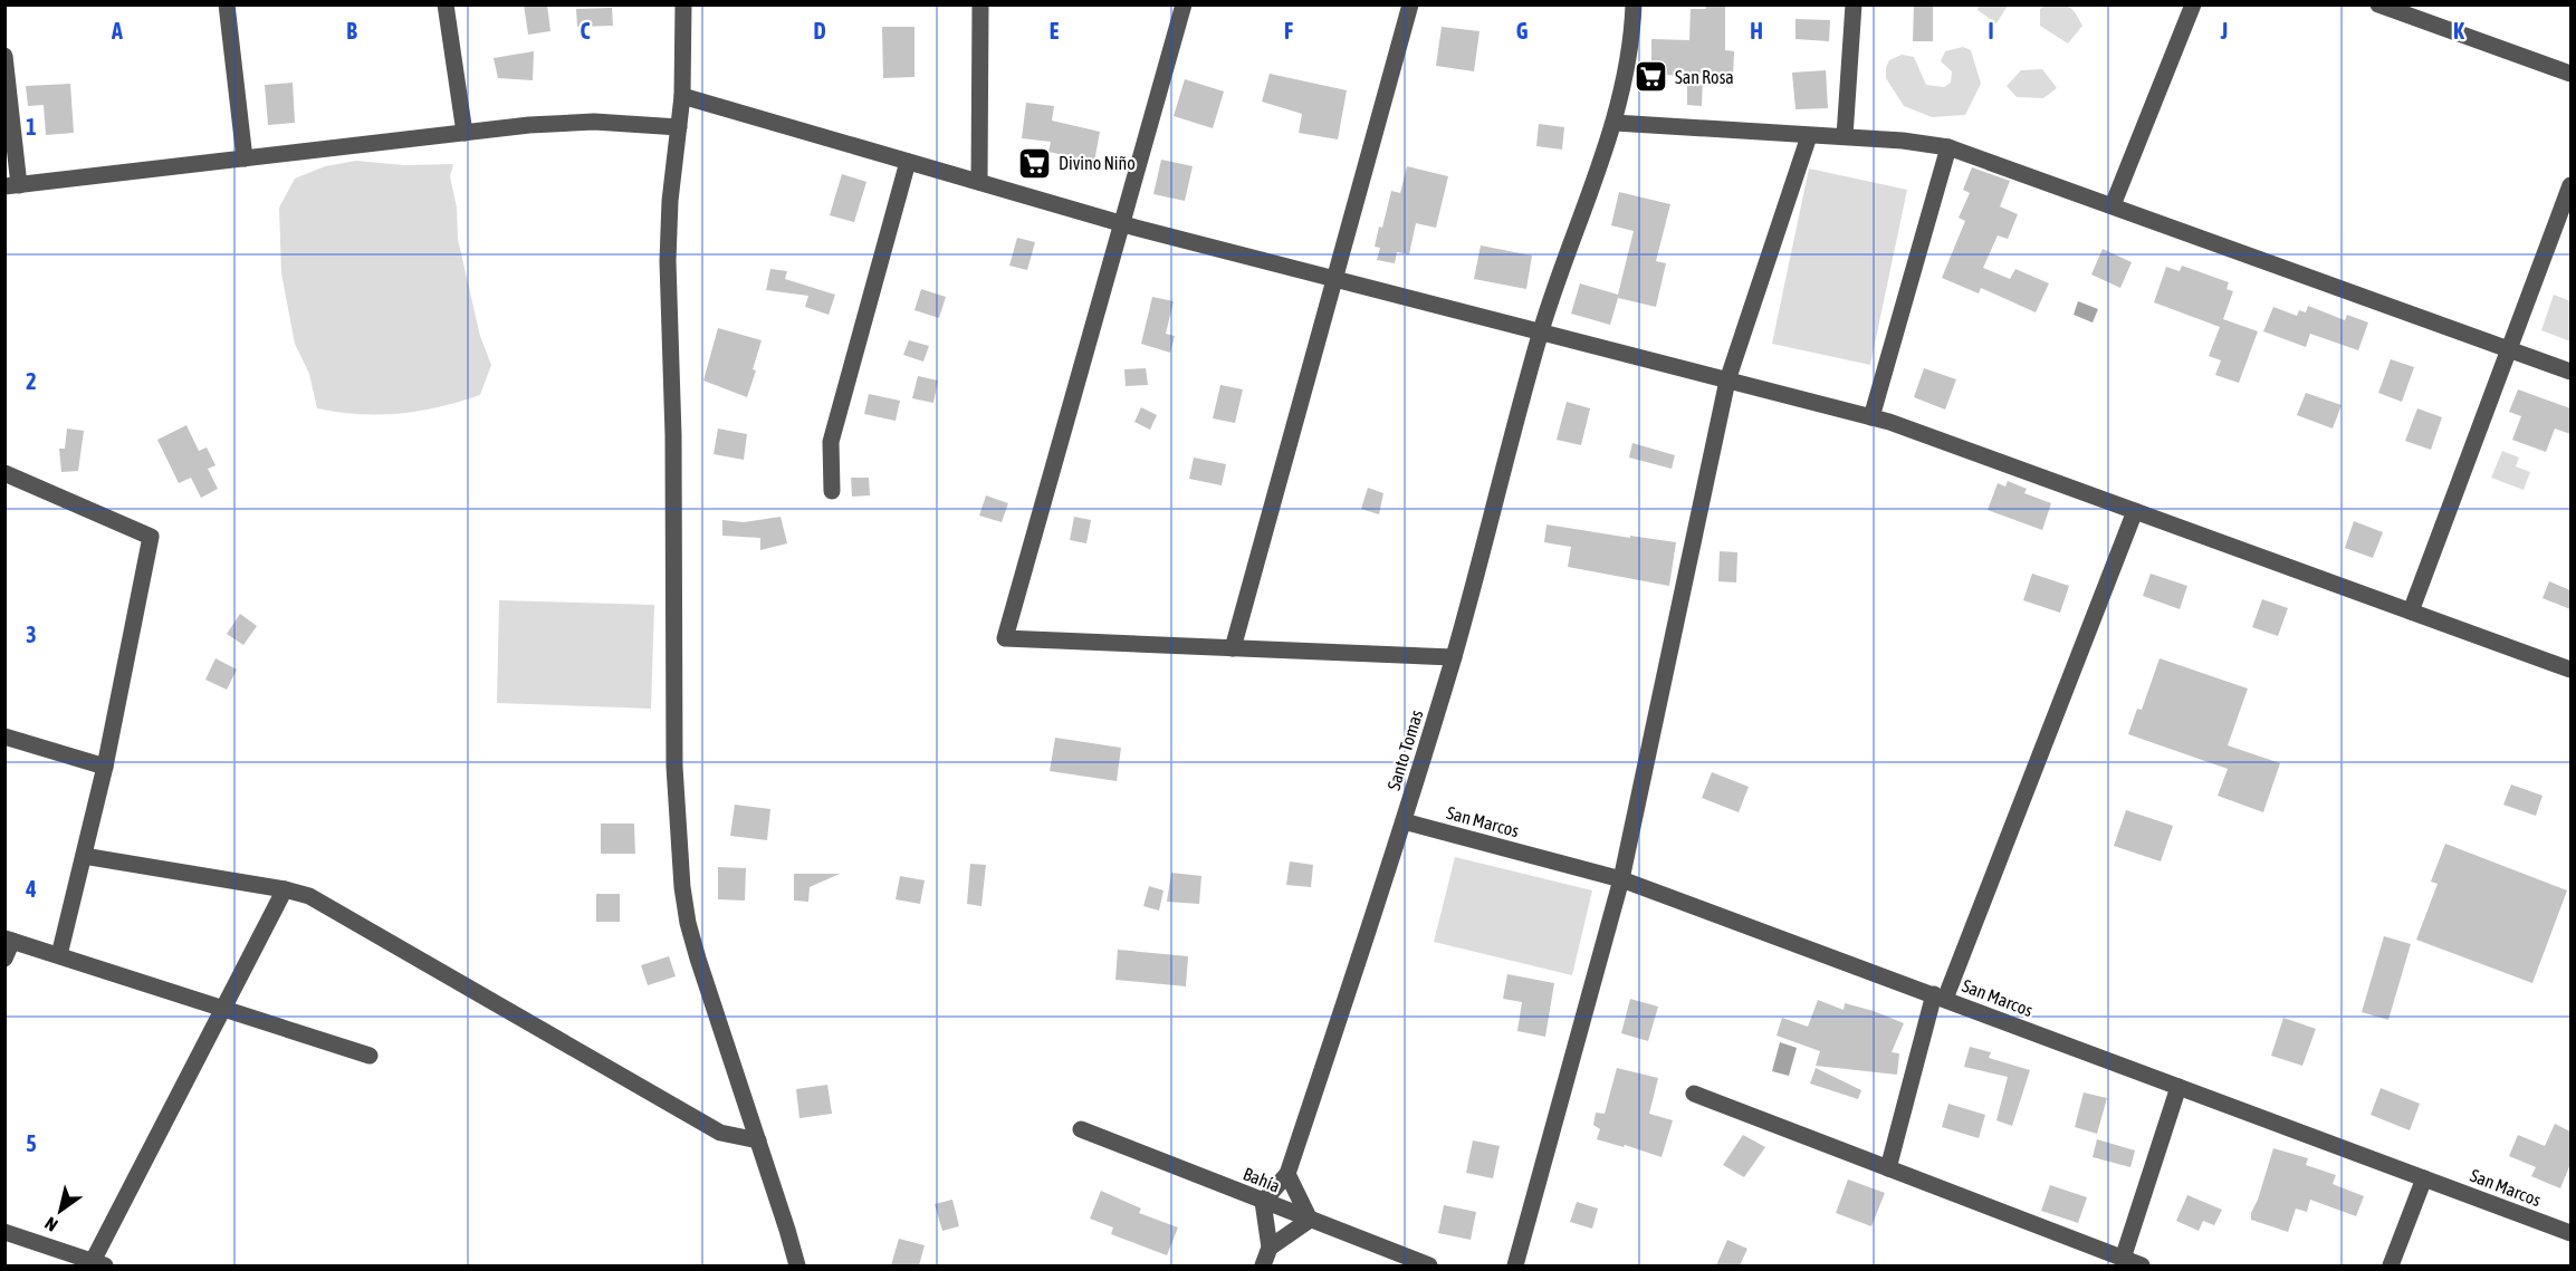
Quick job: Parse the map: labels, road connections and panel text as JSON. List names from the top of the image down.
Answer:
{
  "streets": {
    "street": ["Santo Tomas", "San Marcos", "Bahía"]
  },
  "crossings": [
    ["Santo Tomas", "San Marcos"],
    ["Santo Tomas", "Bahía"]
  ],
  "places": {
    "supermarket": ["San Rosa", "Divino Niño"]
  },
  "north": "bottom left",
  "grid": {
    "columns": [
      "A",
      "B",
      "C",
      "D",
      "E",
      "F",
      "G",
      "H",
      "I",
      "J",
      "K"
    ],
    "rows": [
      "1",
      "2",
      "3",
      "4",
      "5"
    ]
  }
}
